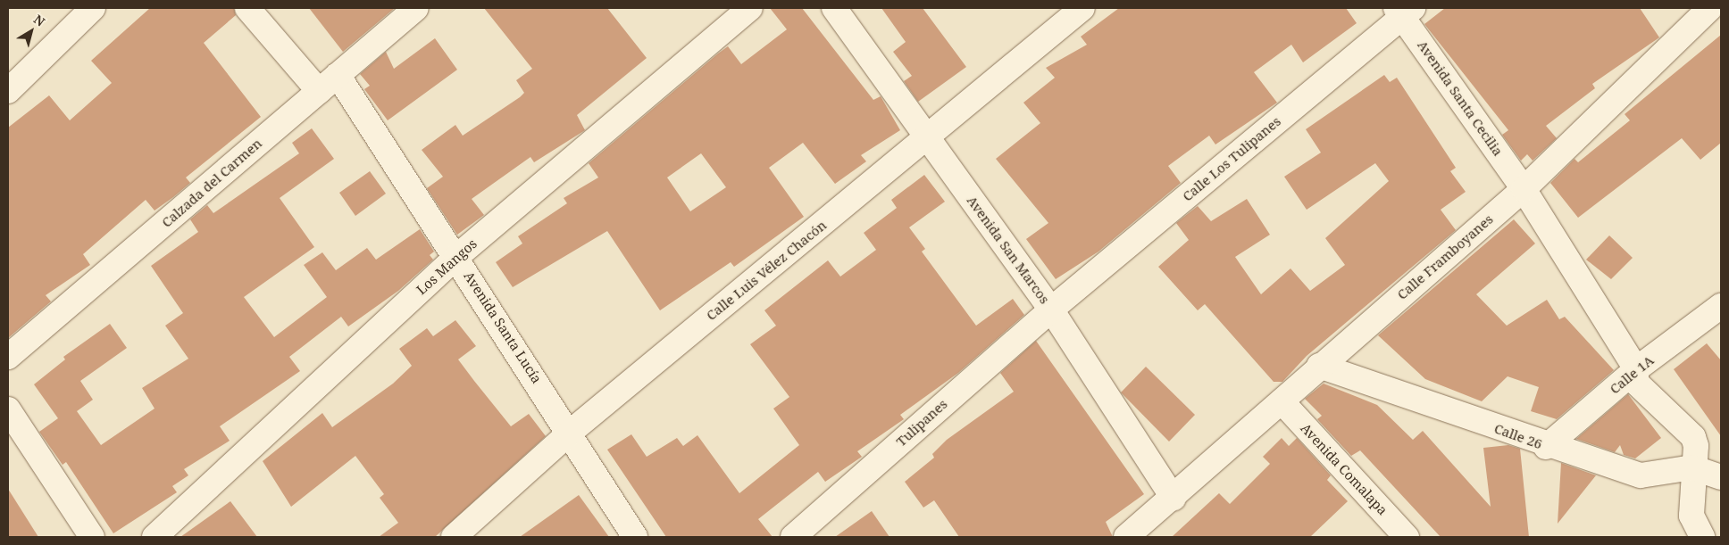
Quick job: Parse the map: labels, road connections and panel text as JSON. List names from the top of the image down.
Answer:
{
  "streets": {
    "street": [
      "Avenida Santa Cecilia",
      "Calle Los Tulipanes",
      "Calzada del Carmen",
      "Avenida San Marcos",
      "Calle Framboyanes",
      "Los Mangos",
      "Calle Luis Vélez Chacón",
      "Avenida Santa Lucía",
      "Calle 1A",
      "Tulipanes",
      "Calle 26",
      "Avenida Comalapa"
    ]
  },
  "crossings": [
    ["Avenida Santa Cecilia", "Calle Los Tulipanes"],
    ["Avenida Santa Cecilia", "Calle Framboyanes"],
    ["Avenida Santa Cecilia", "Calle 1A"],
    ["Avenida Santa Cecilia", "Calle 26"],
    ["Calle Los Tulipanes", "Avenida San Marcos"],
    ["Calle Los Tulipanes", "Tulipanes"],
    ["Calzada del Carmen", "Avenida Santa Lucía"],
    ["Avenida San Marcos", "Calle Framboyanes"],
    ["Avenida San Marcos", "Calle Luis Vélez Chacón"],
    ["Avenida San Marcos", "Tulipanes"],
    ["Calle Framboyanes", "Calle 26"],
    ["Calle Framboyanes", "Avenida Comalapa"],
    ["Los Mangos", "Avenida Santa Lucía"],
    ["Calle Luis Vélez Chacón", "Avenida Santa Lucía"],
    ["Calle 1A", "Calle 26"]
  ],
  "north": "top right"
}
